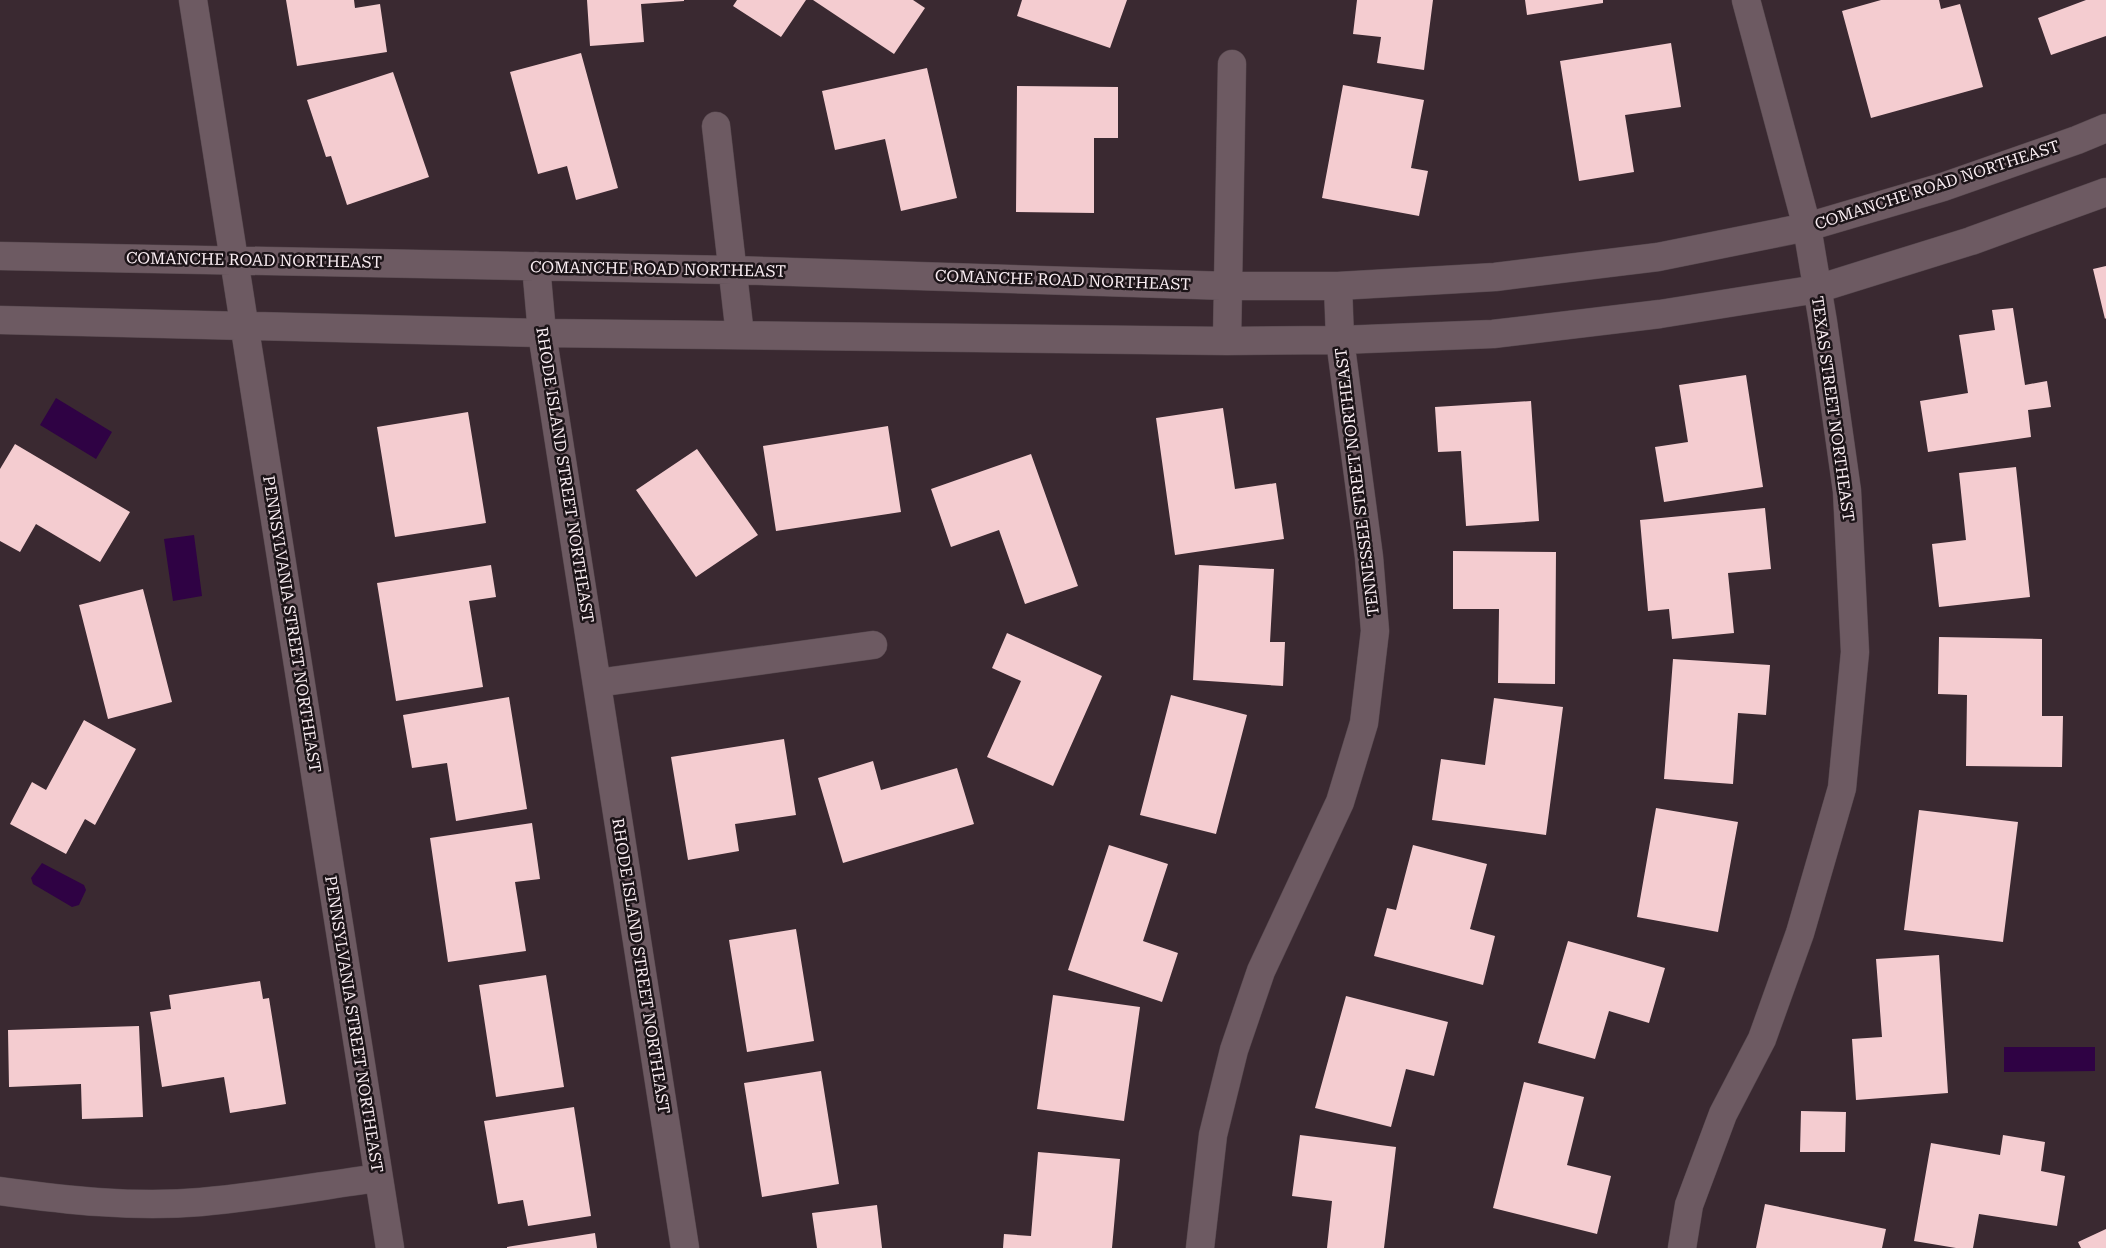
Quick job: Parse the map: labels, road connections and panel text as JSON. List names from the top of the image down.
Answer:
{
  "streets": {
    "street": [
      "COMANCHE ROAD NORTHEAST",
      "TEXAS STREET NORTHEAST",
      "RHODE ISLAND STREET NORTHEAST",
      "TENNESSEE STREET NORTHEAST",
      "PENNSYLVANIA STREET NORTHEAST"
    ]
  },
  "crossings": [
    ["COMANCHE ROAD NORTHEAST", "TEXAS STREET NORTHEAST"],
    ["COMANCHE ROAD NORTHEAST", "RHODE ISLAND STREET NORTHEAST"],
    ["COMANCHE ROAD NORTHEAST", "TENNESSEE STREET NORTHEAST"],
    ["COMANCHE ROAD NORTHEAST", "PENNSYLVANIA STREET NORTHEAST"]
  ]
}
